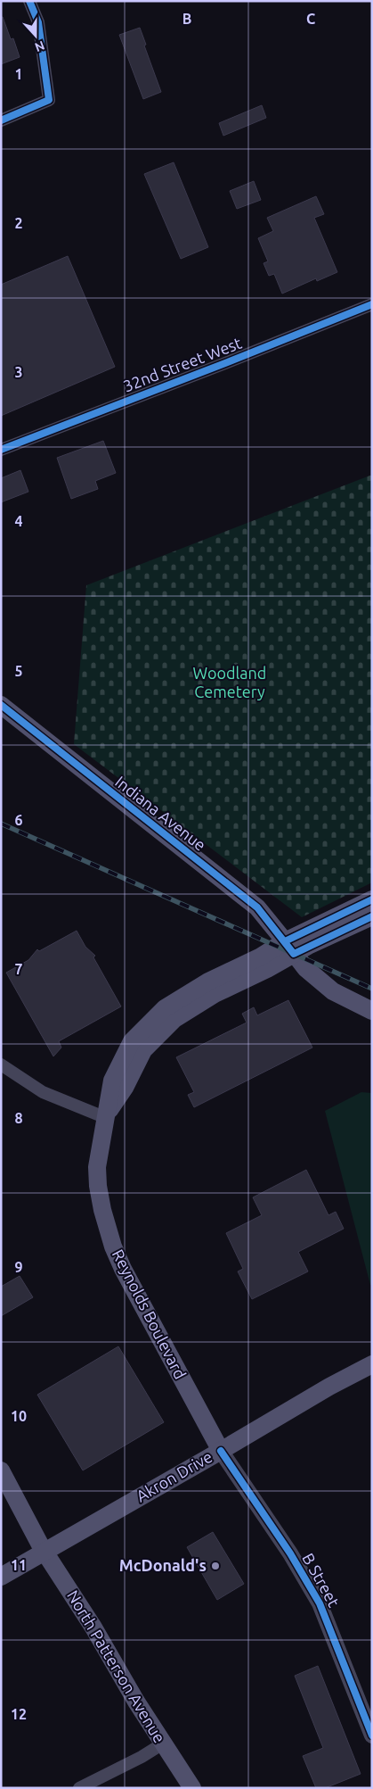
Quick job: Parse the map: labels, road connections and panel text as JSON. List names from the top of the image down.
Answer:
{
  "streets": {
    "main road": [
      "Indiana Avenue",
      "Reynolds Boulevard",
      "Akron Drive",
      "North Patterson Avenue"
    ],
    "street": ["32nd Street West", "B Street"]
  },
  "crossings": [
    ["Indiana Avenue", "Reynolds Boulevard"],
    ["Reynolds Boulevard", "Akron Drive"],
    ["Reynolds Boulevard", "B Street"],
    ["Akron Drive", "B Street"]
  ],
  "parks": ["Woodland Cemetery"],
  "places": ["McDonald's"],
  "north": "bottom",
  "grid": {
    "columns": ["B", "C"],
    "rows": [
      "1",
      "2",
      "3",
      "4",
      "5",
      "6",
      "7",
      "8",
      "9",
      "10",
      "11",
      "12"
    ]
  }
}
